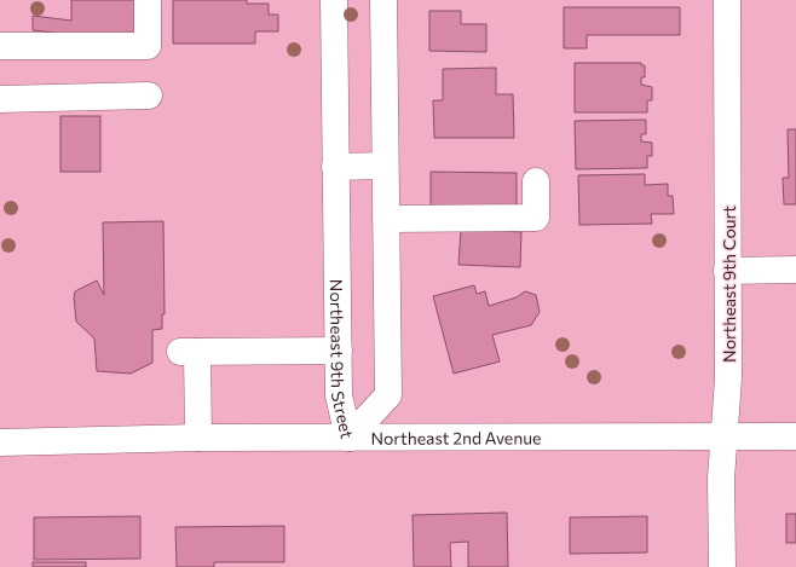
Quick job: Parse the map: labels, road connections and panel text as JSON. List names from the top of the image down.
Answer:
{
  "streets": {
    "street": ["Northeast 9th Court", "Northeast 9th Street", "Northeast 2nd Avenue"]
  },
  "crossings": [
    ["Northeast 9th Court", "Northeast 2nd Avenue"],
    ["Northeast 9th Street", "Northeast 2nd Avenue"]
  ]
}
